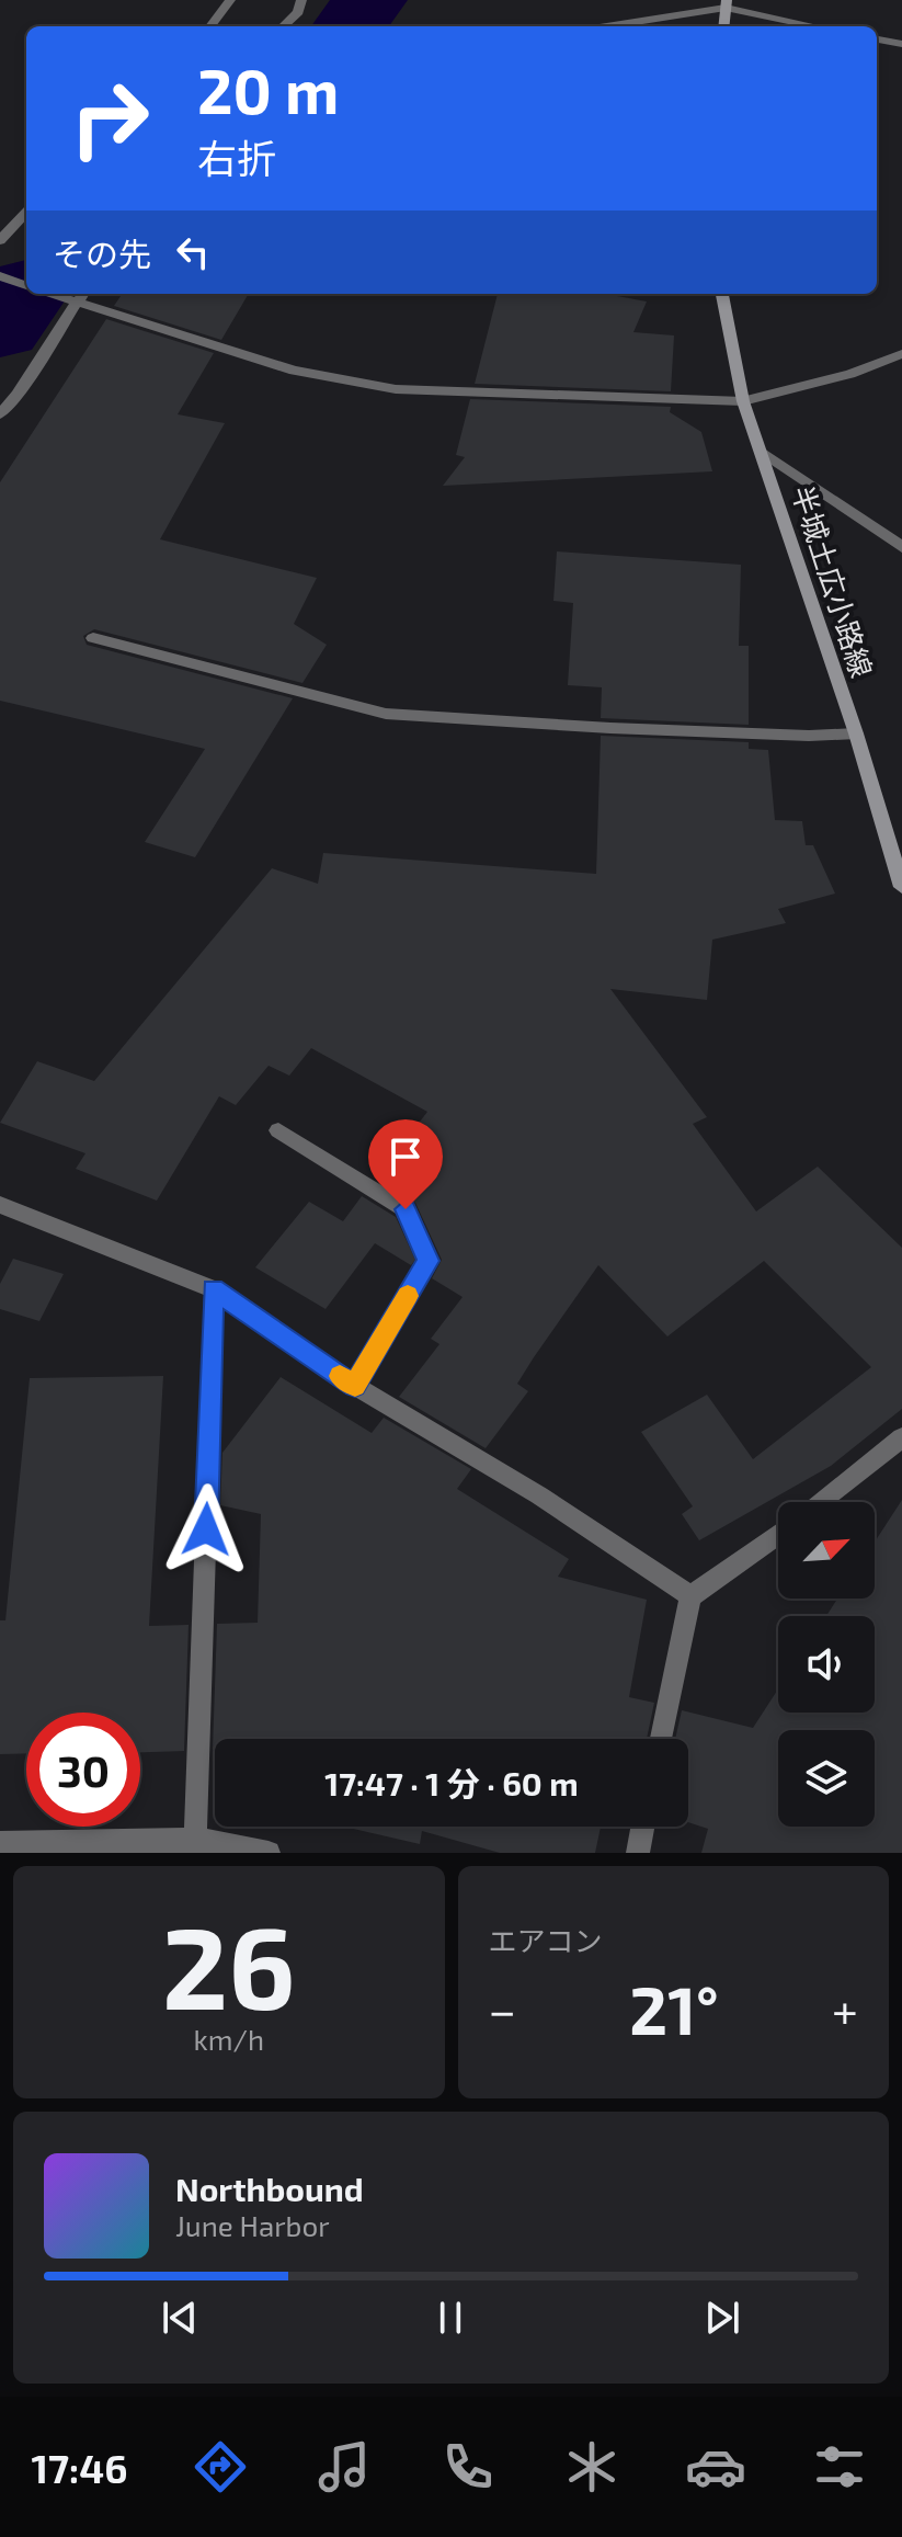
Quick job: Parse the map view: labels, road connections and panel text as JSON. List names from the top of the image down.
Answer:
{
  "streets": {
    "main road": ["半城土広小路線"]
  },
  "north": "top right",
  "page": {
    "turn": ["20 m", "右折"],
    "then": "その先",
    "limit": "30",
    "trip": "17:47 · 1 分 · 60 m",
    "tile": [
      ["26", "km/h"],
      "エアコン"
    ],
    "heat": ["−", "21°", "+"],
    "song": ["Northbound", "June Harbor"],
    "tabs": "17:46"
  }
}
